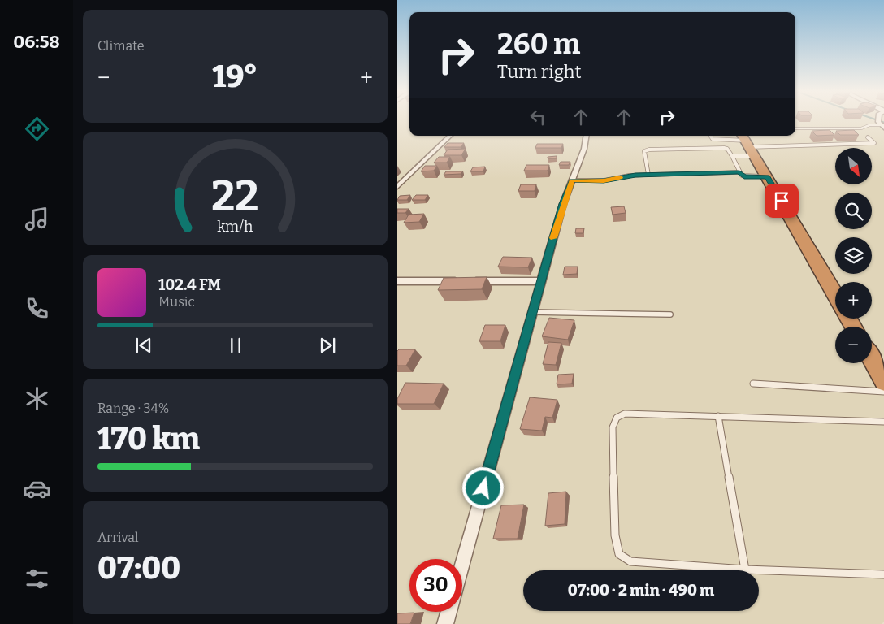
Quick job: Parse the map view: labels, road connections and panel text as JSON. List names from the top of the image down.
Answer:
{
  "north": "bottom right",
  "page": {
    "tabs": "06:58",
    "tile": [
      "Climate",
      ["Range · 34%", "170 km"],
      ["Arrival", "07:00"]
    ],
    "turn": ["260 m", "Turn right"],
    "heat": ["−", "19°", "+"],
    "map_buttons": ["+", "−"],
    "song": ["102.4 FM", "Music"],
    "limit": "30",
    "trip": "07:00 · 2 min · 490 m",
    "gauge": ["22", "km/h"]
  }
}
